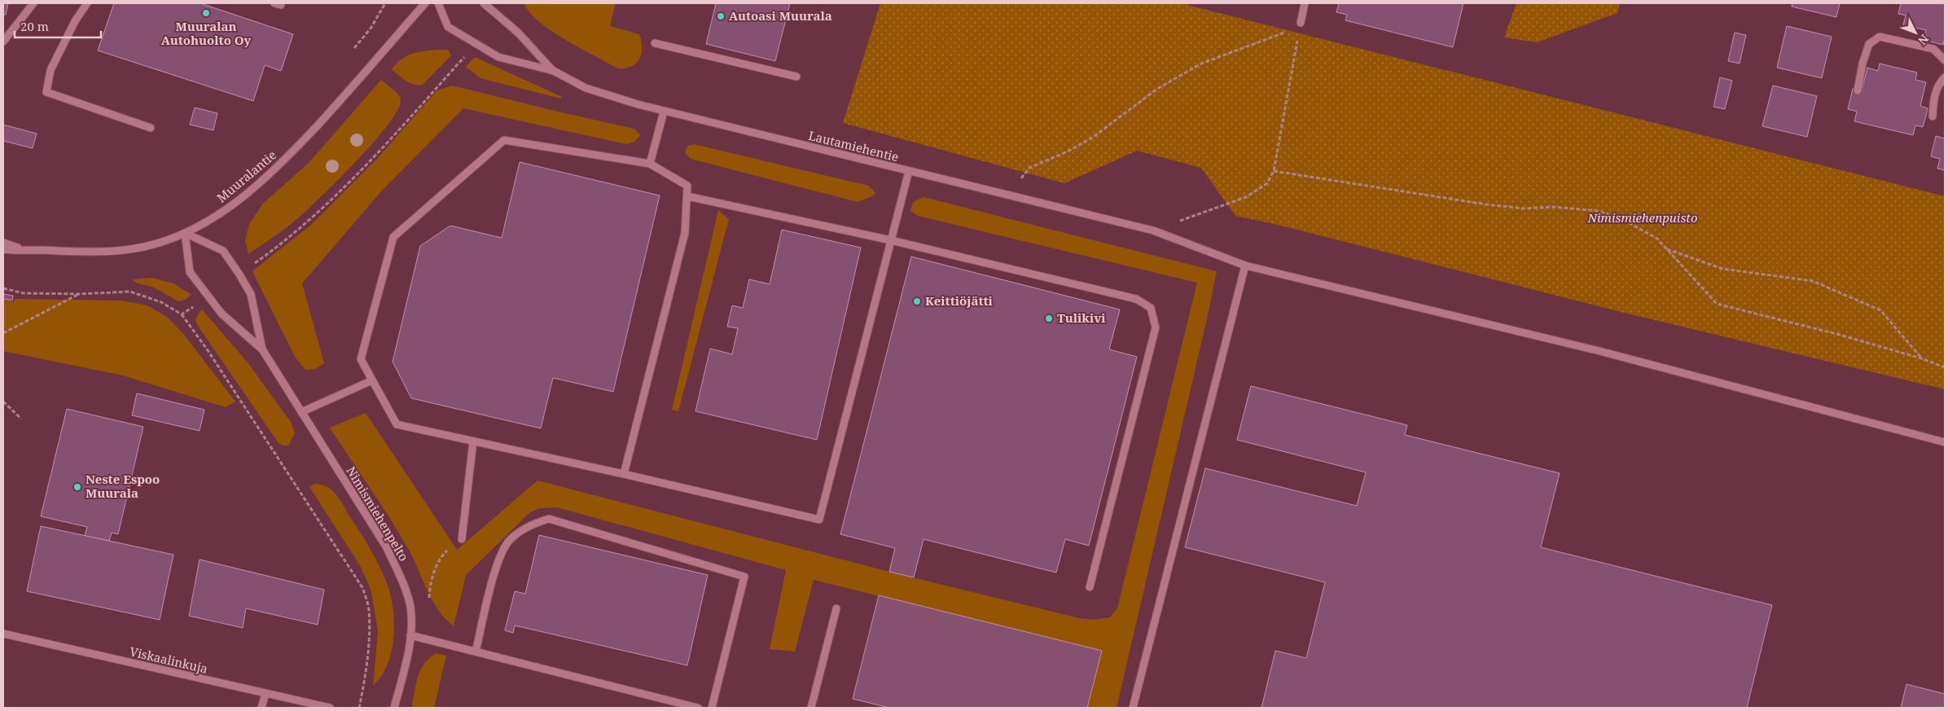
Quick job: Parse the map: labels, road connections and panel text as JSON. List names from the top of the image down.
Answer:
{
  "streets": {
    "street": [
      "Lautamiehentie",
      "Muuralantie",
      "Nimismiehenpelto",
      "Viskaalinkuja"
    ]
  },
  "crossings": [
    ["Muuralantie", "Nimismiehenpelto"]
  ],
  "parks": ["Nimismiehenpuisto"],
  "places": [
    "Muuralan Autohuolto Oy",
    "Autoasi Muurala",
    "Keittiöjätti",
    "Tulikivi",
    "Neste Espoo Muurala"
  ],
  "scale_bar": "20 m",
  "north": "bottom right"
}
